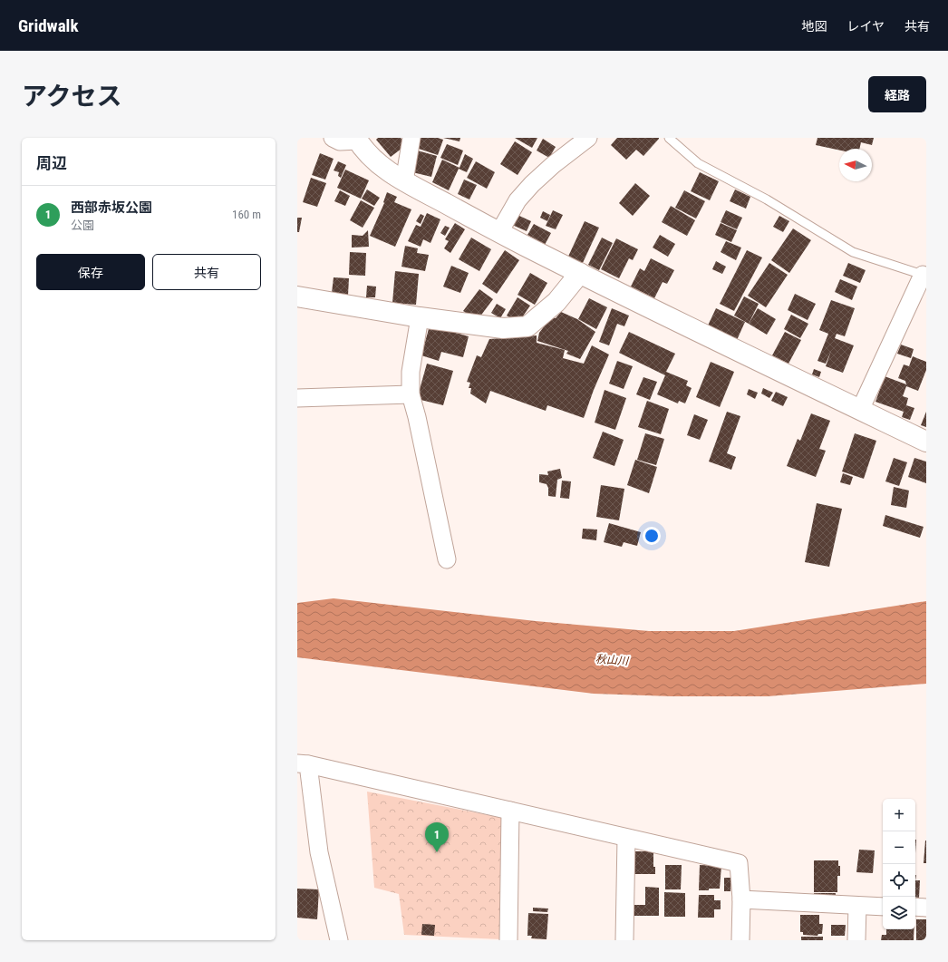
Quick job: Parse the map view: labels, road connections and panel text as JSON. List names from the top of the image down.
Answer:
{
  "water": ["秋山川"],
  "north": "left",
  "page": {
    "header": "Gridwalk",
    "nav": ["地図", "レイヤ", "共有"],
    "title": "アクセス",
    "buttons": [
      "経路",
      ["保存", "共有"]
    ],
    "heading": "周辺",
    "list": [
      {
        "mark": "1",
        "name": "西部赤坂公園",
        "note": "公園",
        "value": "160 m"
      }
    ],
    "map_buttons": ["+", "−"],
    "pins": "1"
  }
}
